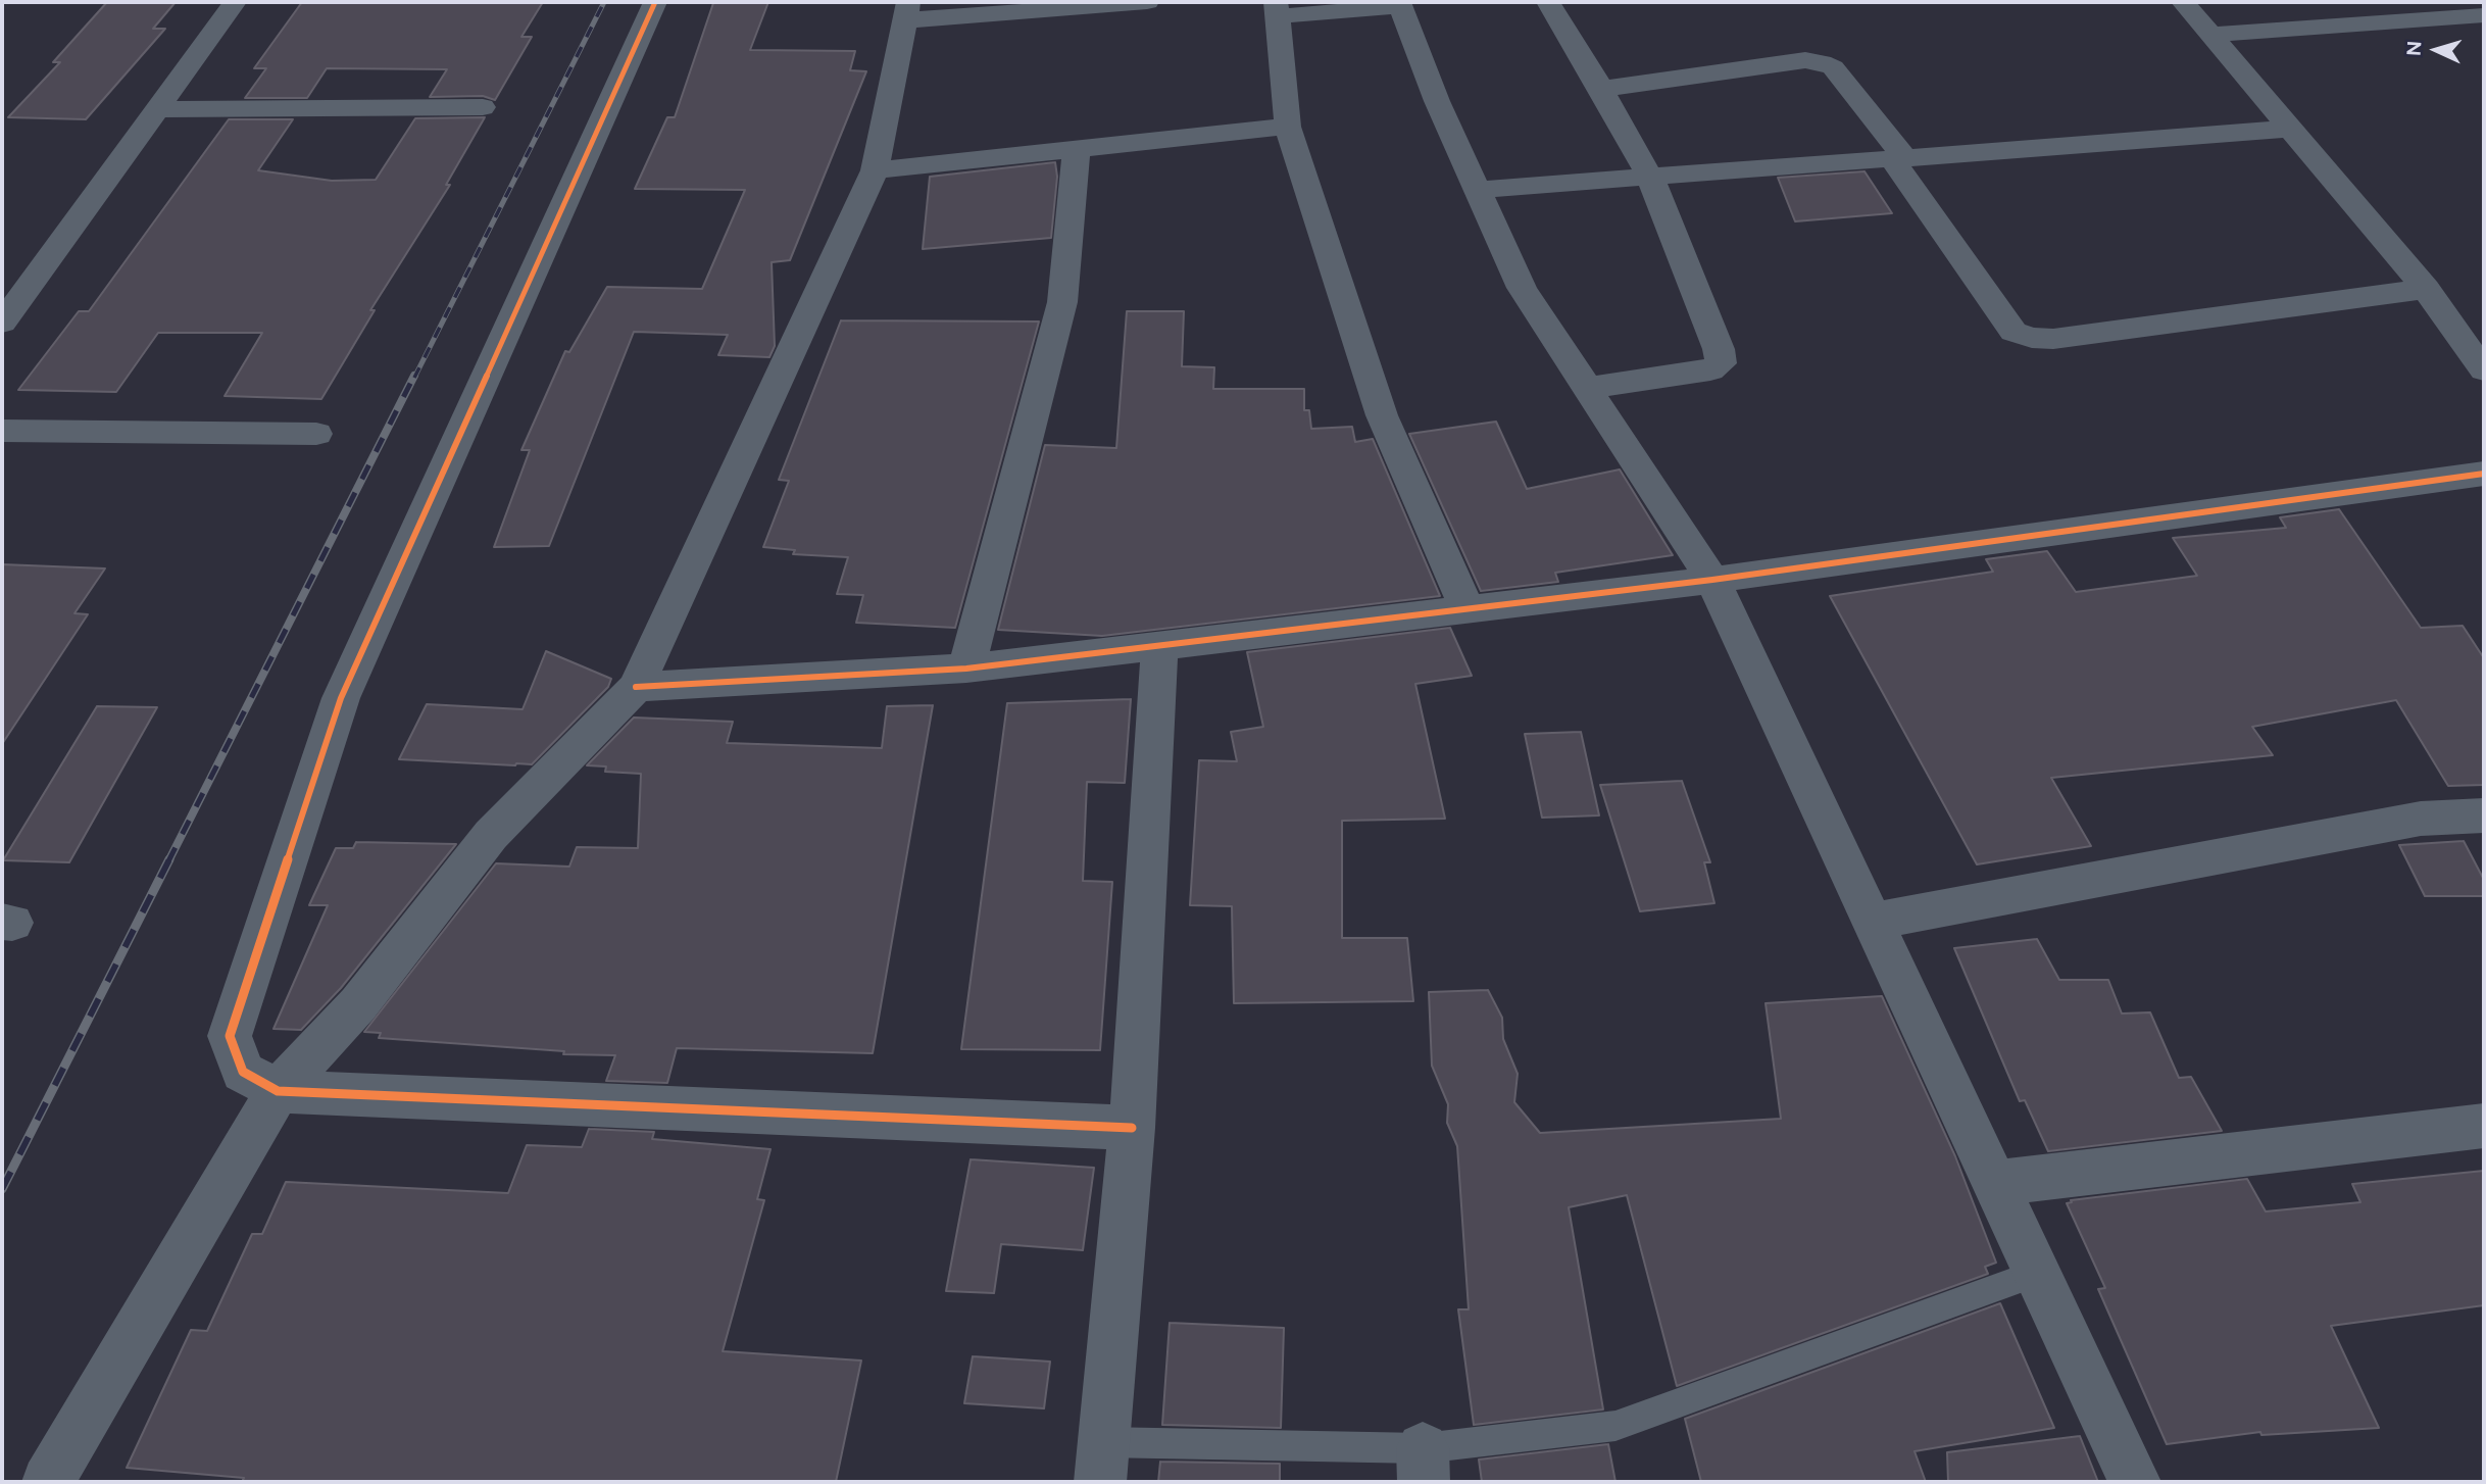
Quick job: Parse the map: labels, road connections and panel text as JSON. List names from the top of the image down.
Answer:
{
  "north": "left"
}
